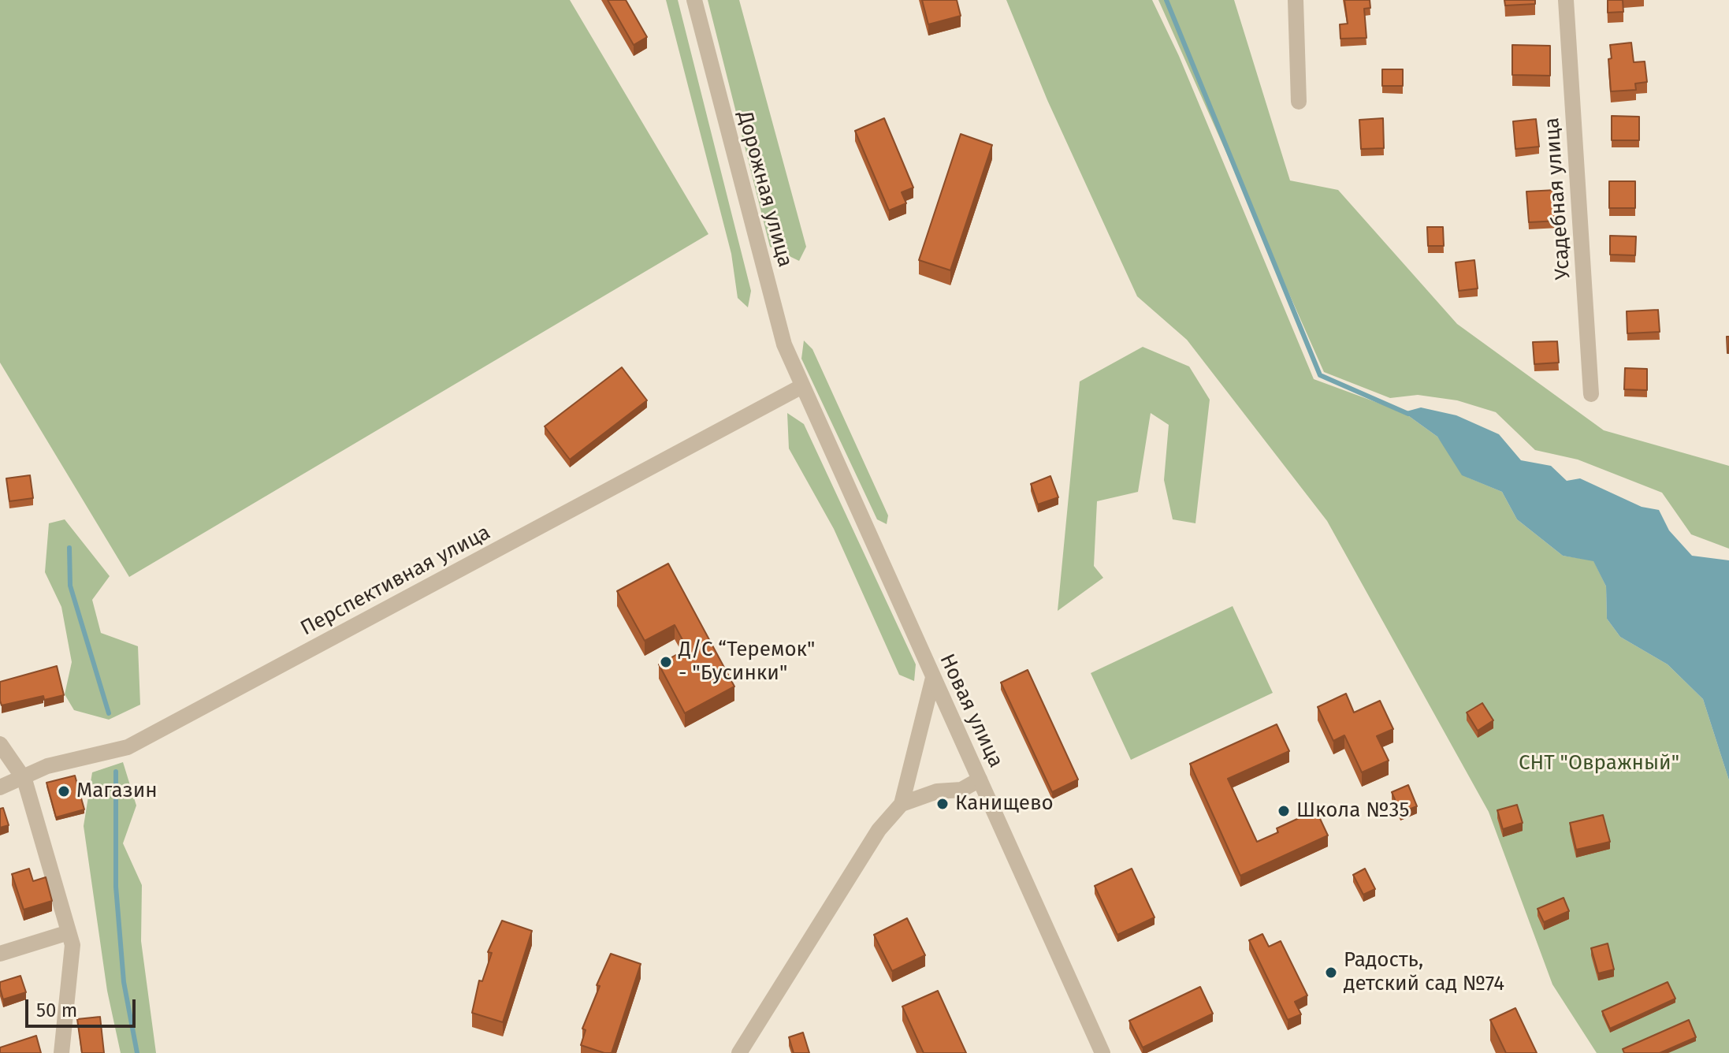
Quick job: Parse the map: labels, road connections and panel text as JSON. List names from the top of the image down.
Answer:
{
  "streets": {
    "street": [
      "Дорожная улица",
      "Усадебная улица",
      "Перспективная улица",
      "Новая улица"
    ]
  },
  "crossings": [
    ["Дорожная улица", "Перспективная улица"],
    ["Дорожная улица", "Новая улица"],
    ["Перспективная улица", "Новая улица"]
  ],
  "parks": ["СНТ \"Овражный\""],
  "places": [
    "Д/С “Теремок\" - \"Бусинки\"",
    "Магазин",
    "Канищево",
    "Школа №35",
    "Радость, детский сад №74"
  ],
  "scale_bar": "50 m"
}
